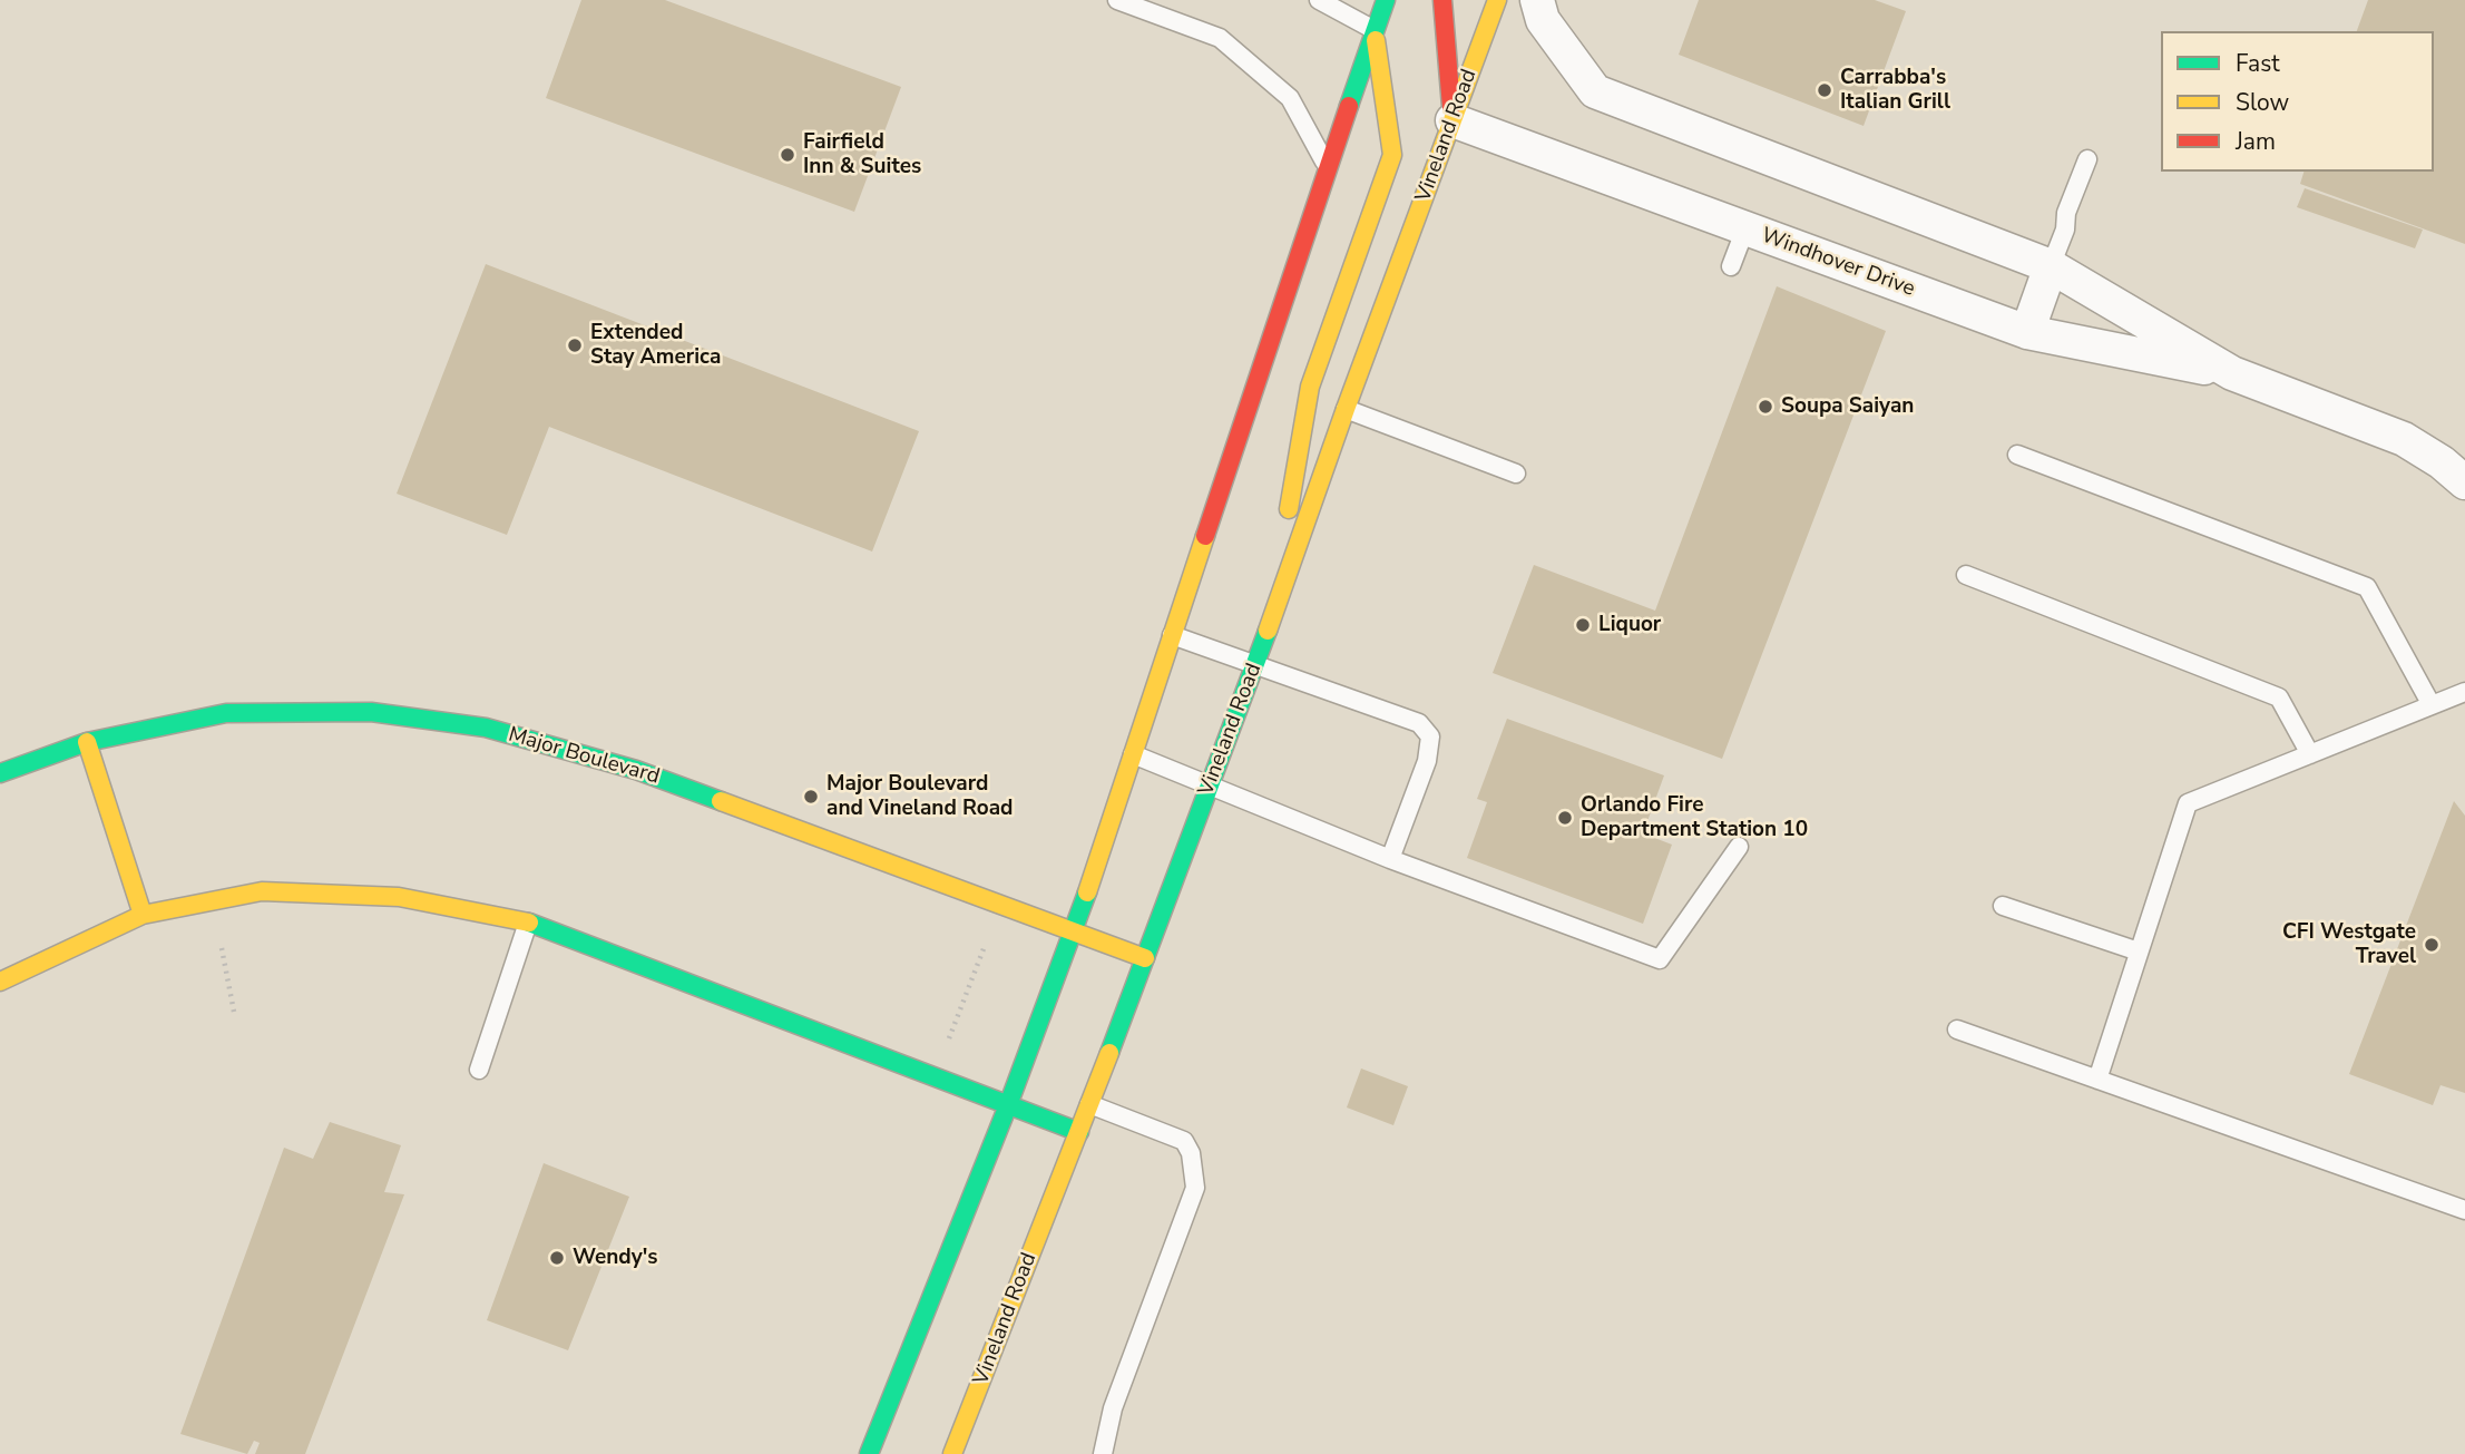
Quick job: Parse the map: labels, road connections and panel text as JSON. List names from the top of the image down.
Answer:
{
  "streets": {
    "street": ["Vineland Road", "Windhover Drive", "Major Boulevard"]
  },
  "crossings": [
    ["Vineland Road", "Windhover Drive"],
    ["Vineland Road", "Major Boulevard"]
  ],
  "places": [
    "Carrabba's Italian Grill",
    "Fairfield Inn & Suites",
    "Extended Stay America",
    "Soupa Saiyan",
    "Liquor",
    "Major Boulevard and Vineland Road",
    "Orlando Fire Department Station 10",
    "CFI Westgate Travel",
    "Wendy's"
  ],
  "legend": ["Fast", "Slow", "Jam"]
}
